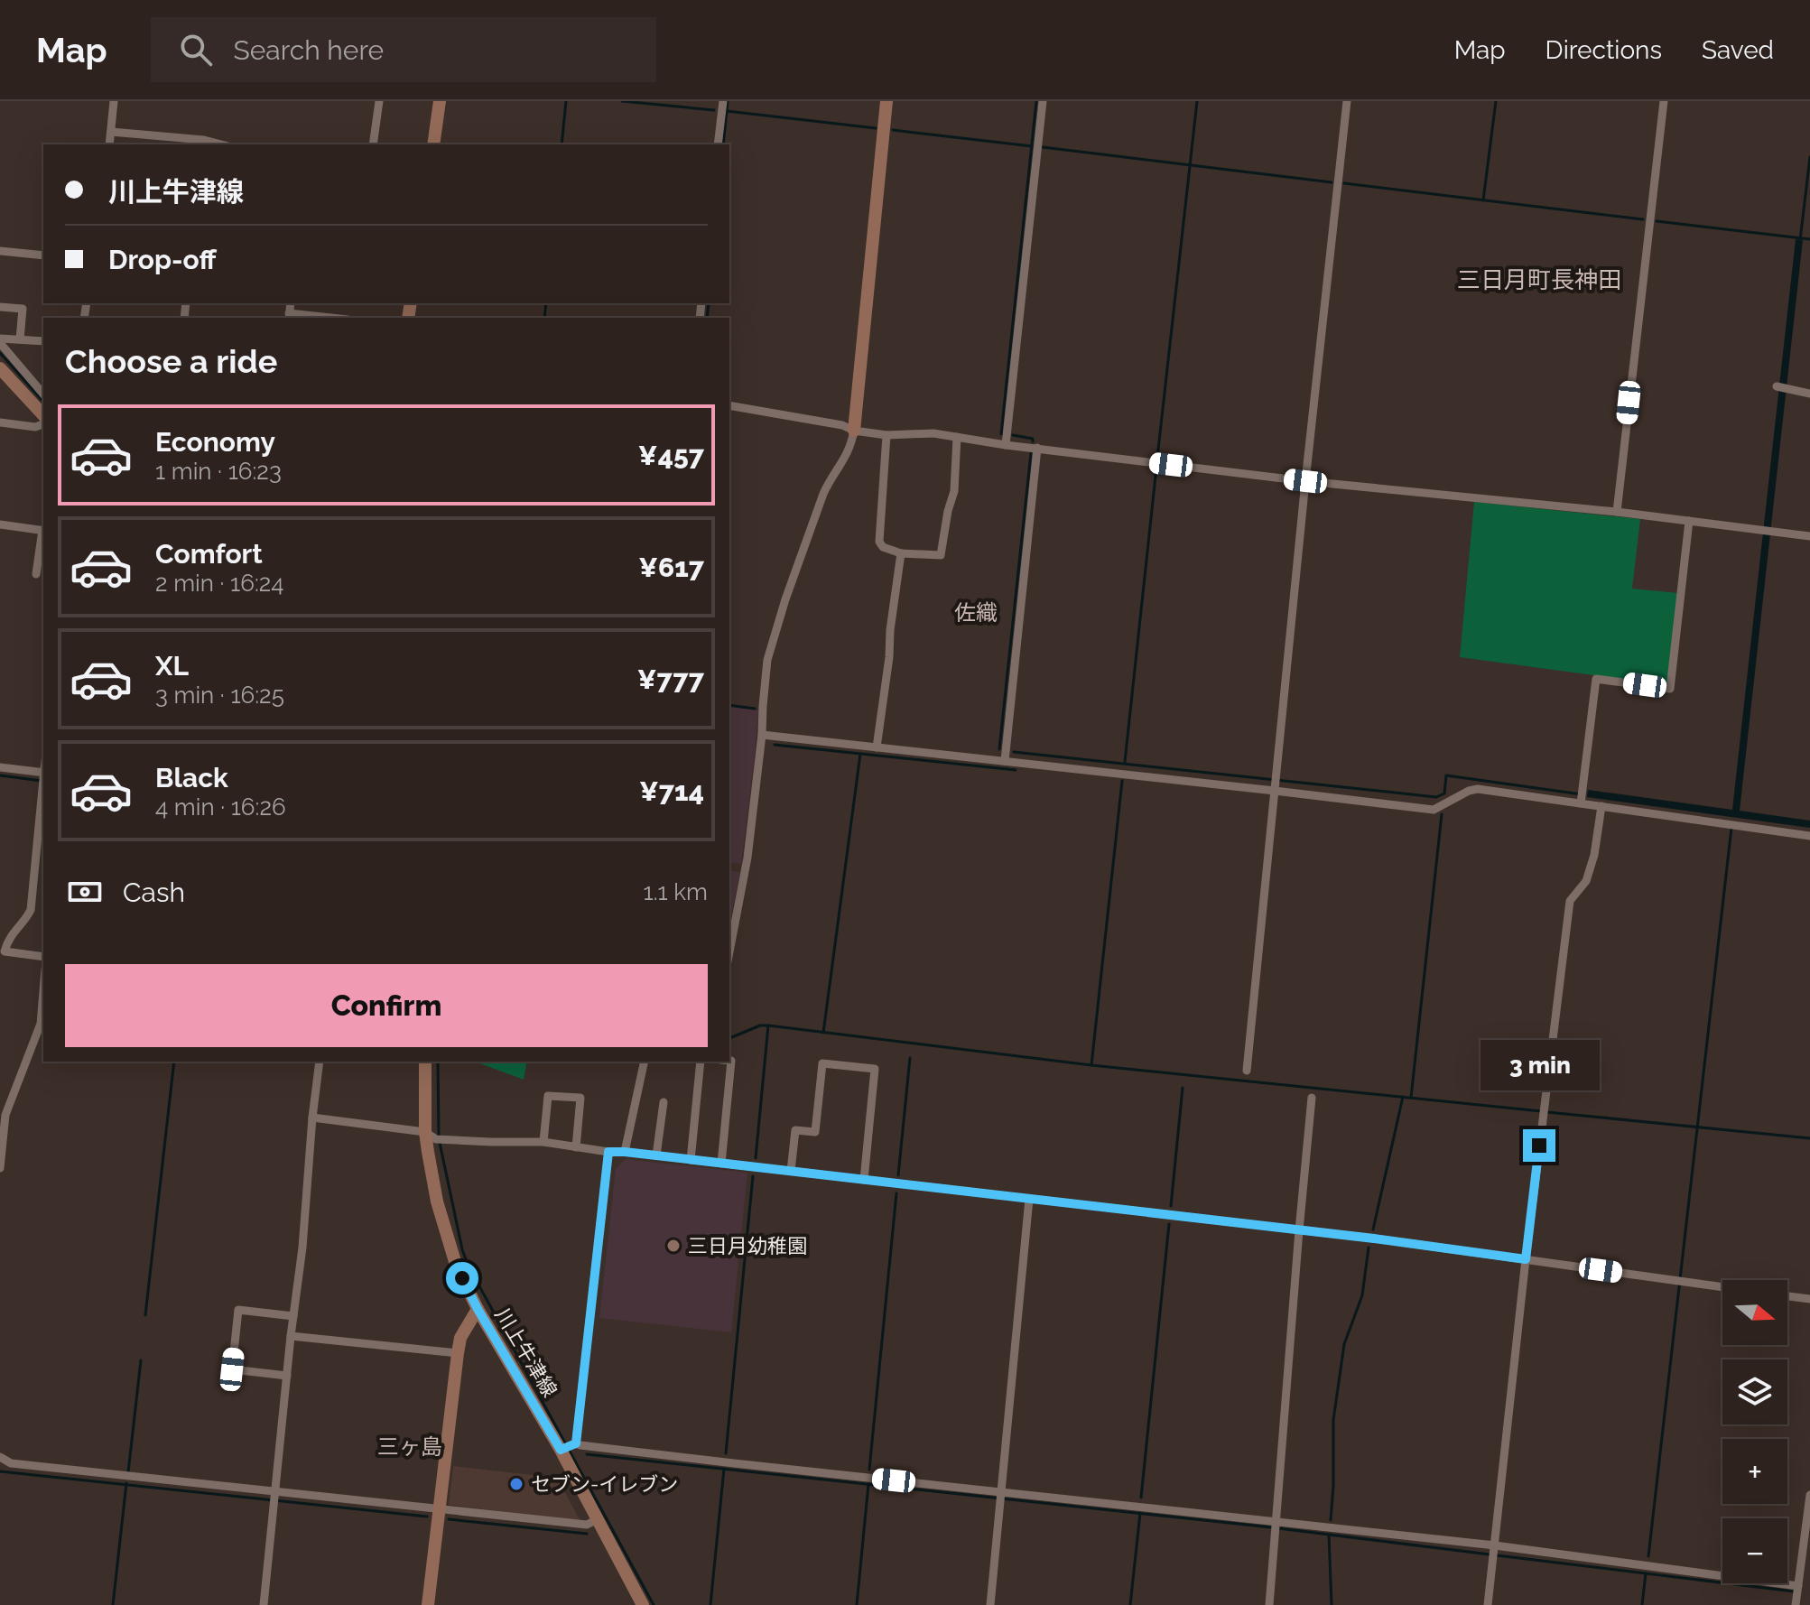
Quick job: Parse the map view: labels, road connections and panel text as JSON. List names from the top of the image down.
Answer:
{
  "streets": {
    "street": ["川上牛津線"]
  },
  "districts": ["三日月町長神田", "佐織", "三ヶ島"],
  "places": ["三日月幼稚園", "セブン-イレブン"],
  "north": "right",
  "page": {
    "header": "Map",
    "search": "Search here",
    "nav": ["Map", "Directions", "Saved"],
    "banner": ["川上牛津線", "Drop-off"],
    "heading": "Choose a ride",
    "list": [
      {
        "name": "Economy",
        "note": "1 min · 16:23",
        "value": "¥457"
      },
      {
        "name": "Comfort",
        "note": "2 min · 16:24",
        "value": "¥617"
      },
      {
        "name": "XL",
        "note": "3 min · 16:25",
        "value": "¥777"
      },
      {
        "name": "Black",
        "note": "4 min · 16:26",
        "value": "¥714"
      }
    ],
    "pay": ["Cash", "1.1 km"],
    "buttons": "Confirm",
    "bubble": "3 min",
    "map_buttons": ["+", "−"]
  }
}
